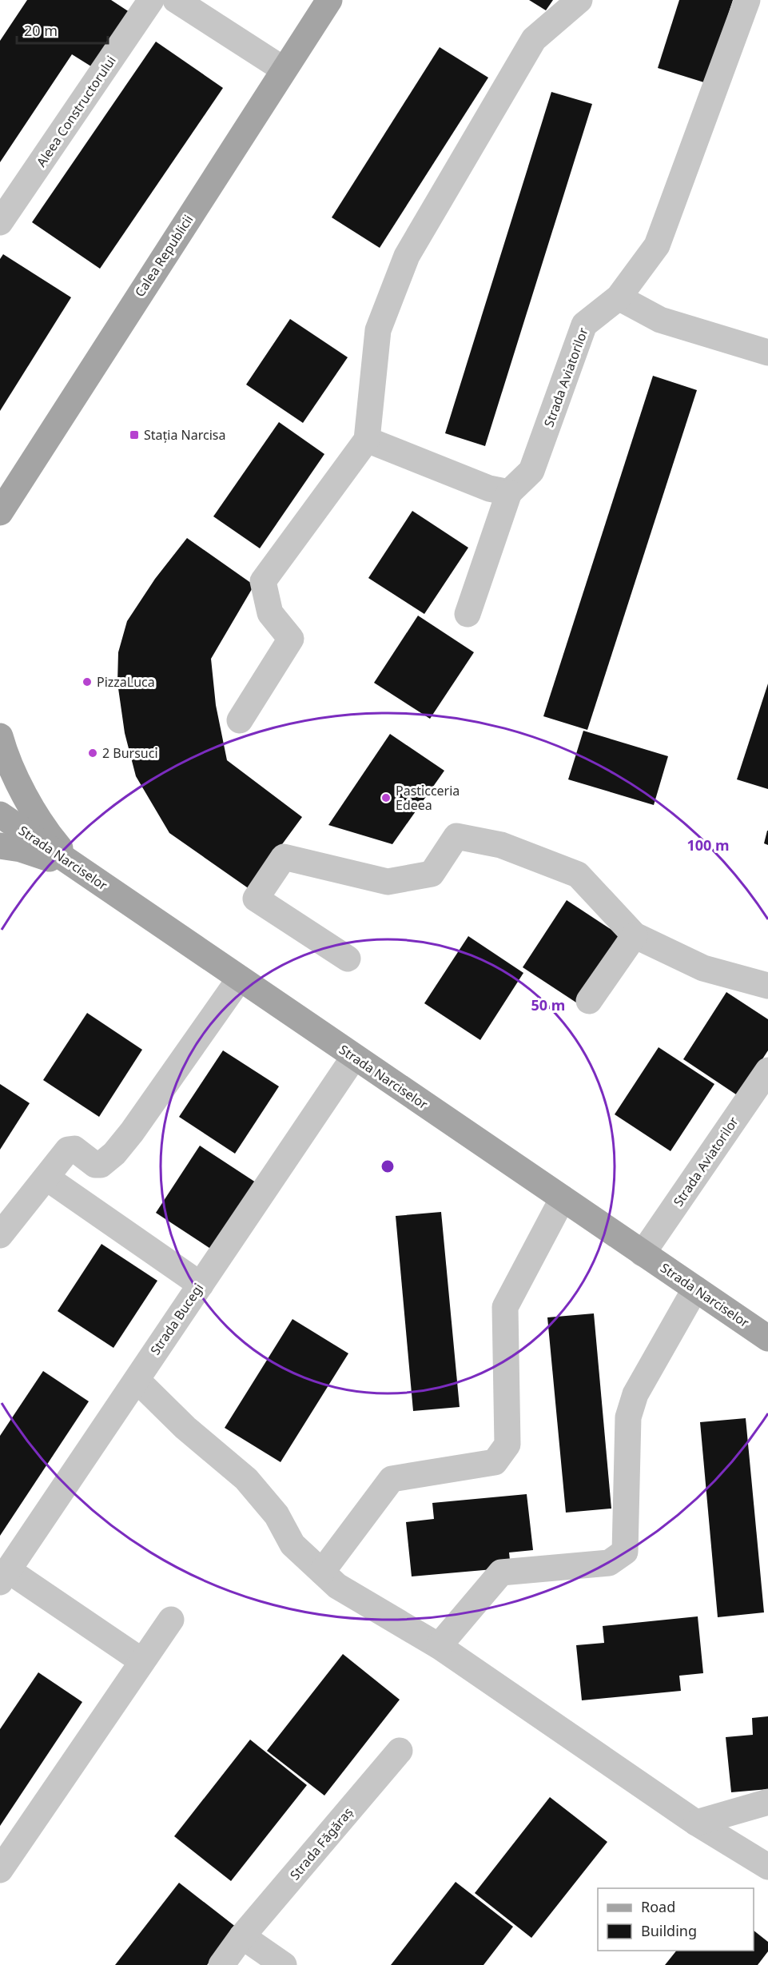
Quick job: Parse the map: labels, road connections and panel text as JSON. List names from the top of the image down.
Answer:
{
  "streets": {
    "main road": ["Calea Republicii", "Strada Narciselor"],
    "street": [
      "Aleea Constructorului",
      "Strada Aviatorilor",
      "Strada Bucegi",
      "Strada Făgăraș"
    ]
  },
  "crossings": [
    ["Strada Aviatorilor", "Strada Narciselor"],
    ["Strada Narciselor", "Strada Bucegi"]
  ],
  "places": {
    "transit": ["Stația Narcisa"],
    "other": ["PizzaLuca", "2 Bursuci", "Pasticceria Edeea"]
  },
  "legend": ["Road", "Building"],
  "scale_bar": "20 m",
  "rings": ["100 m", "50 m"]
}
